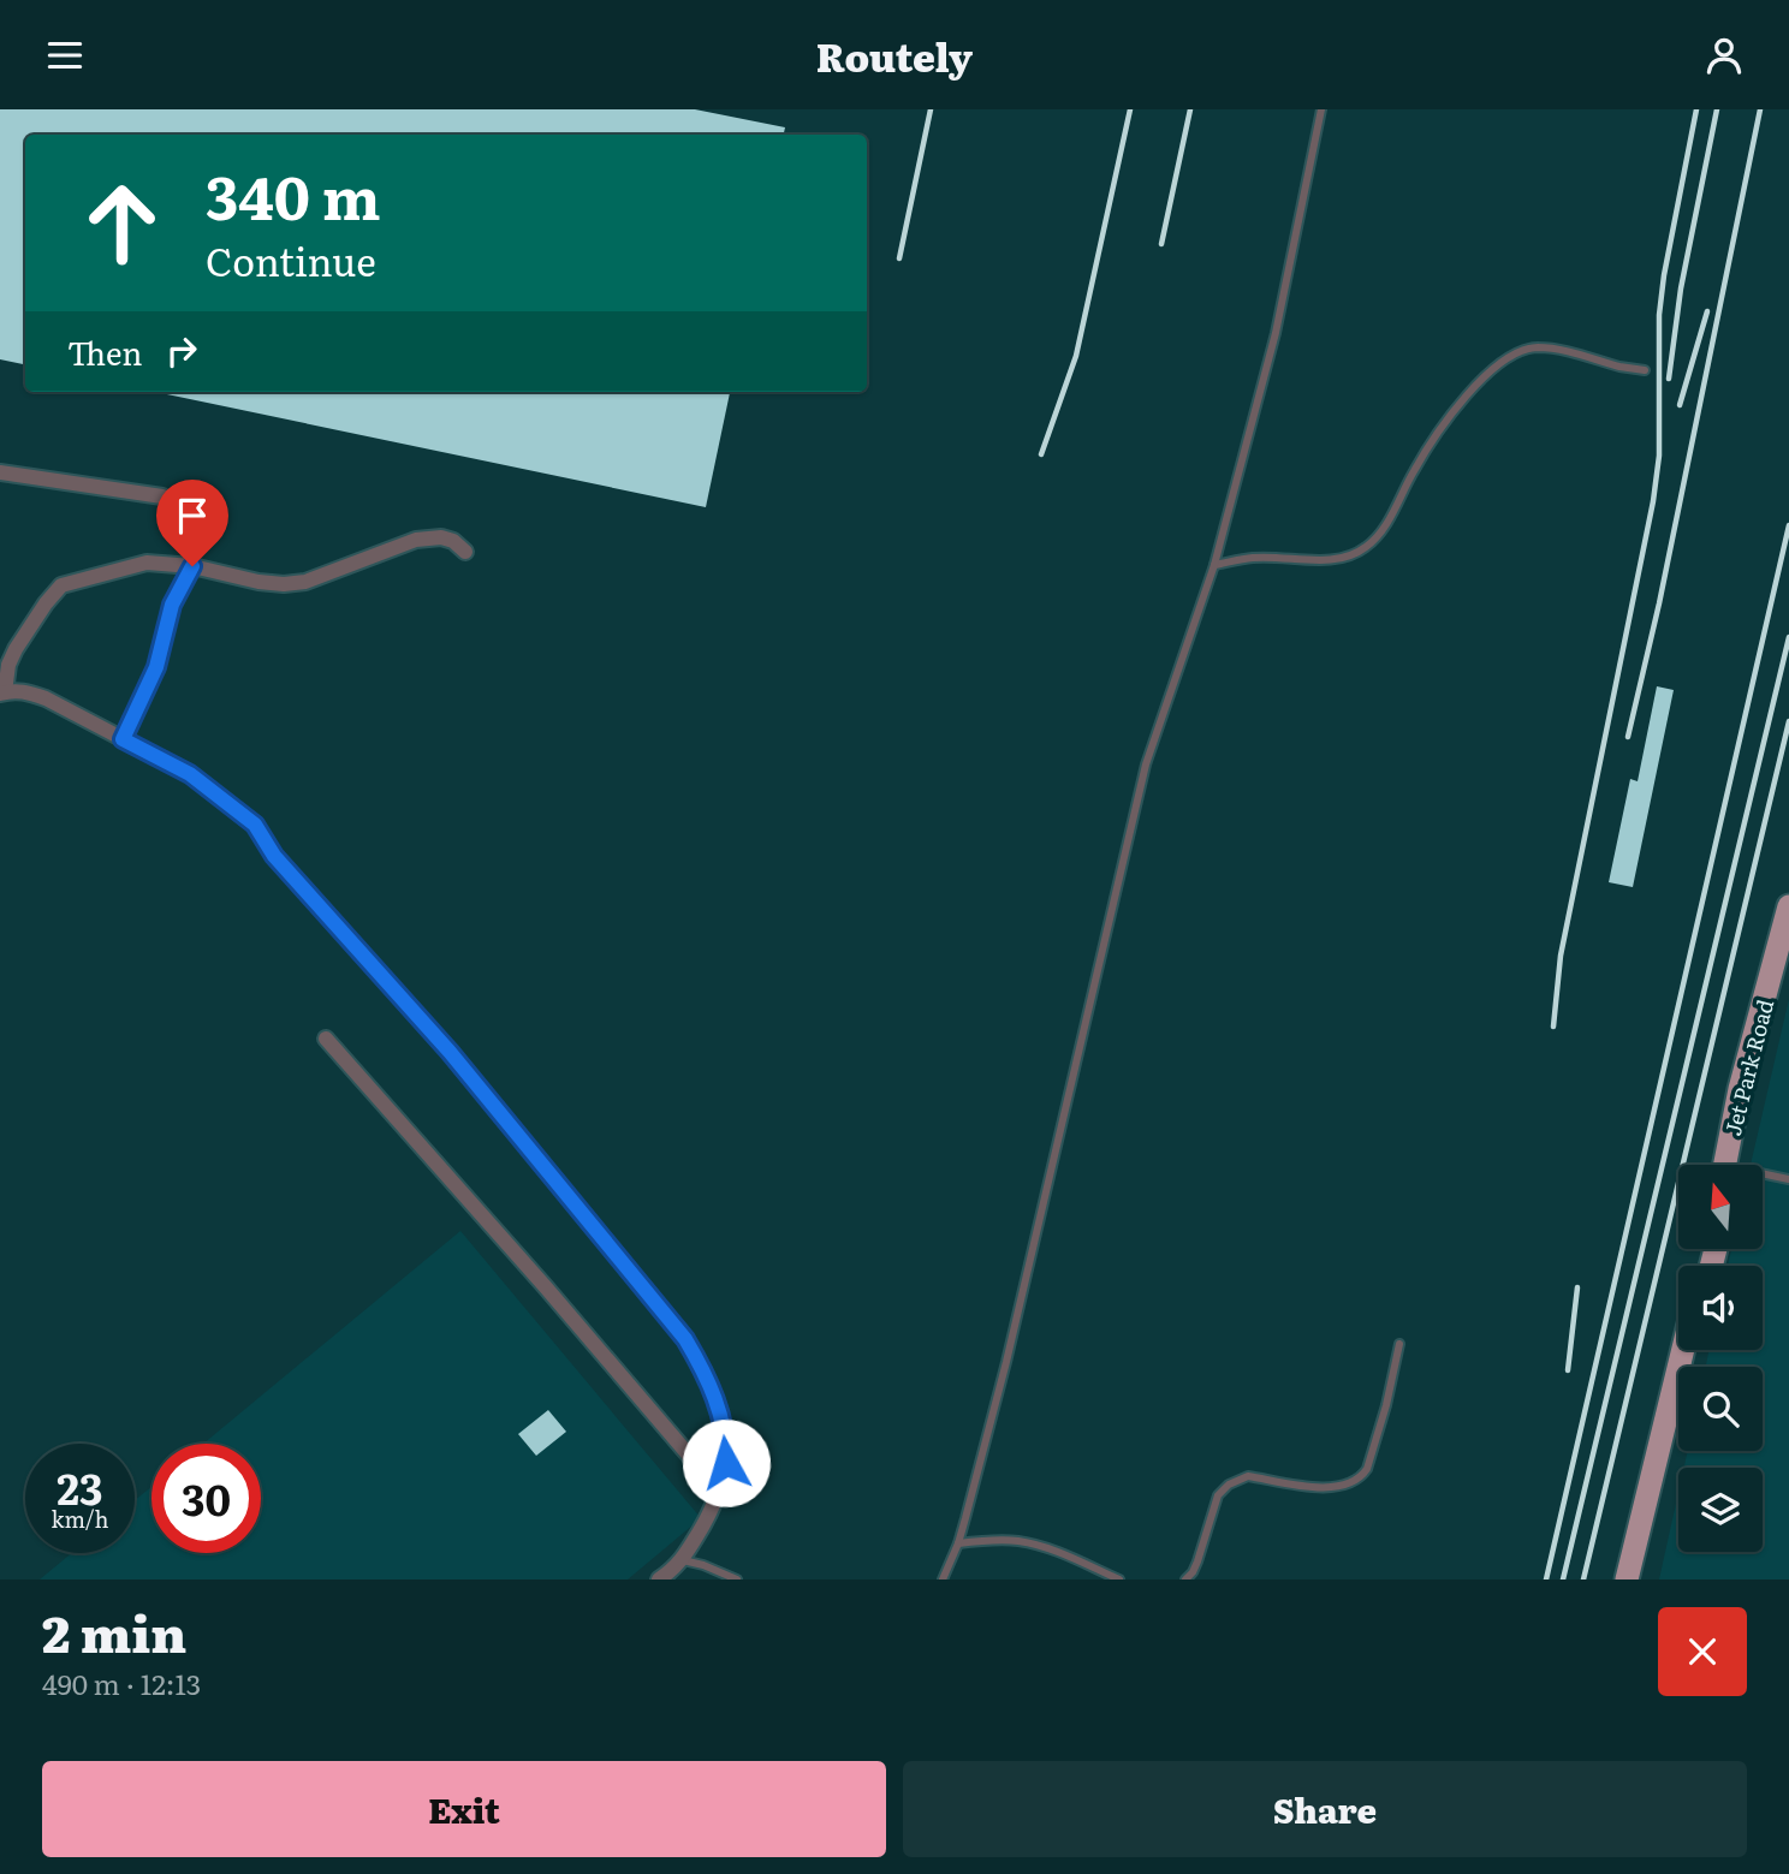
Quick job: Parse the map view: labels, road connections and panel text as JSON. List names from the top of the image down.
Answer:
{
  "streets": {
    "main road": ["Jet Park Road"]
  },
  "north": "top",
  "page": {
    "header": "Routely",
    "turn": ["340 m", "Continue"],
    "then": "Then",
    "speed": "23 km/h",
    "limit": "30",
    "heading": ["2 min", "490 m · 12:13"],
    "buttons": ["Exit", "Share"]
  }
}
